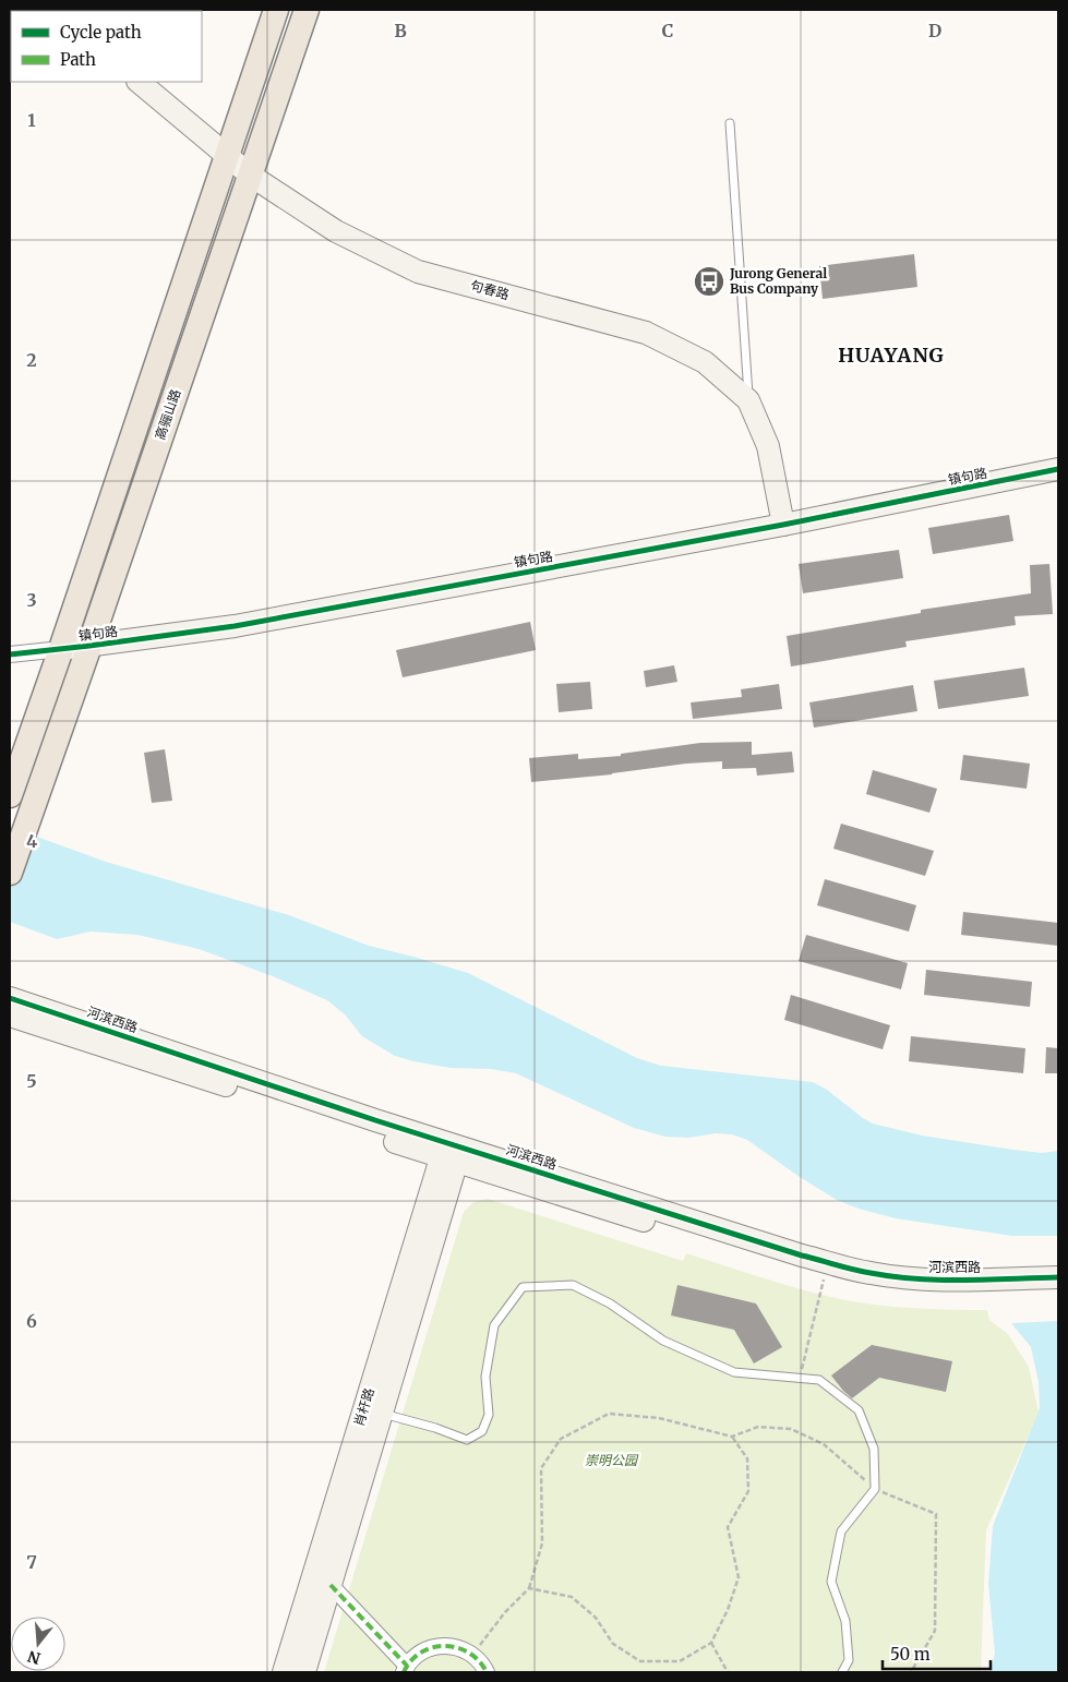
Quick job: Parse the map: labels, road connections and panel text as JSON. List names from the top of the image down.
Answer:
{
  "streets": {
    "main road": ["高骊山路"],
    "street": [
      "句春路",
      "镇句路",
      "河滨西路",
      "肖杆路"
    ]
  },
  "crossings": [
    ["句春路", "高骊山路"],
    ["句春路", "镇句路"],
    ["高骊山路", "镇句路"],
    ["河滨西路", "肖杆路"]
  ],
  "districts": ["HUAYANG"],
  "parks": ["崇明公园"],
  "places": {
    "bus stop": ["Jurong General Bus Company"]
  },
  "legend": ["Cycle path", "Path"],
  "scale_bar": "50 m",
  "north": "bottom",
  "grid": {
    "columns": ["B", "C", "D"],
    "rows": [
      "1",
      "2",
      "3",
      "4",
      "5",
      "6",
      "7"
    ]
  }
}
